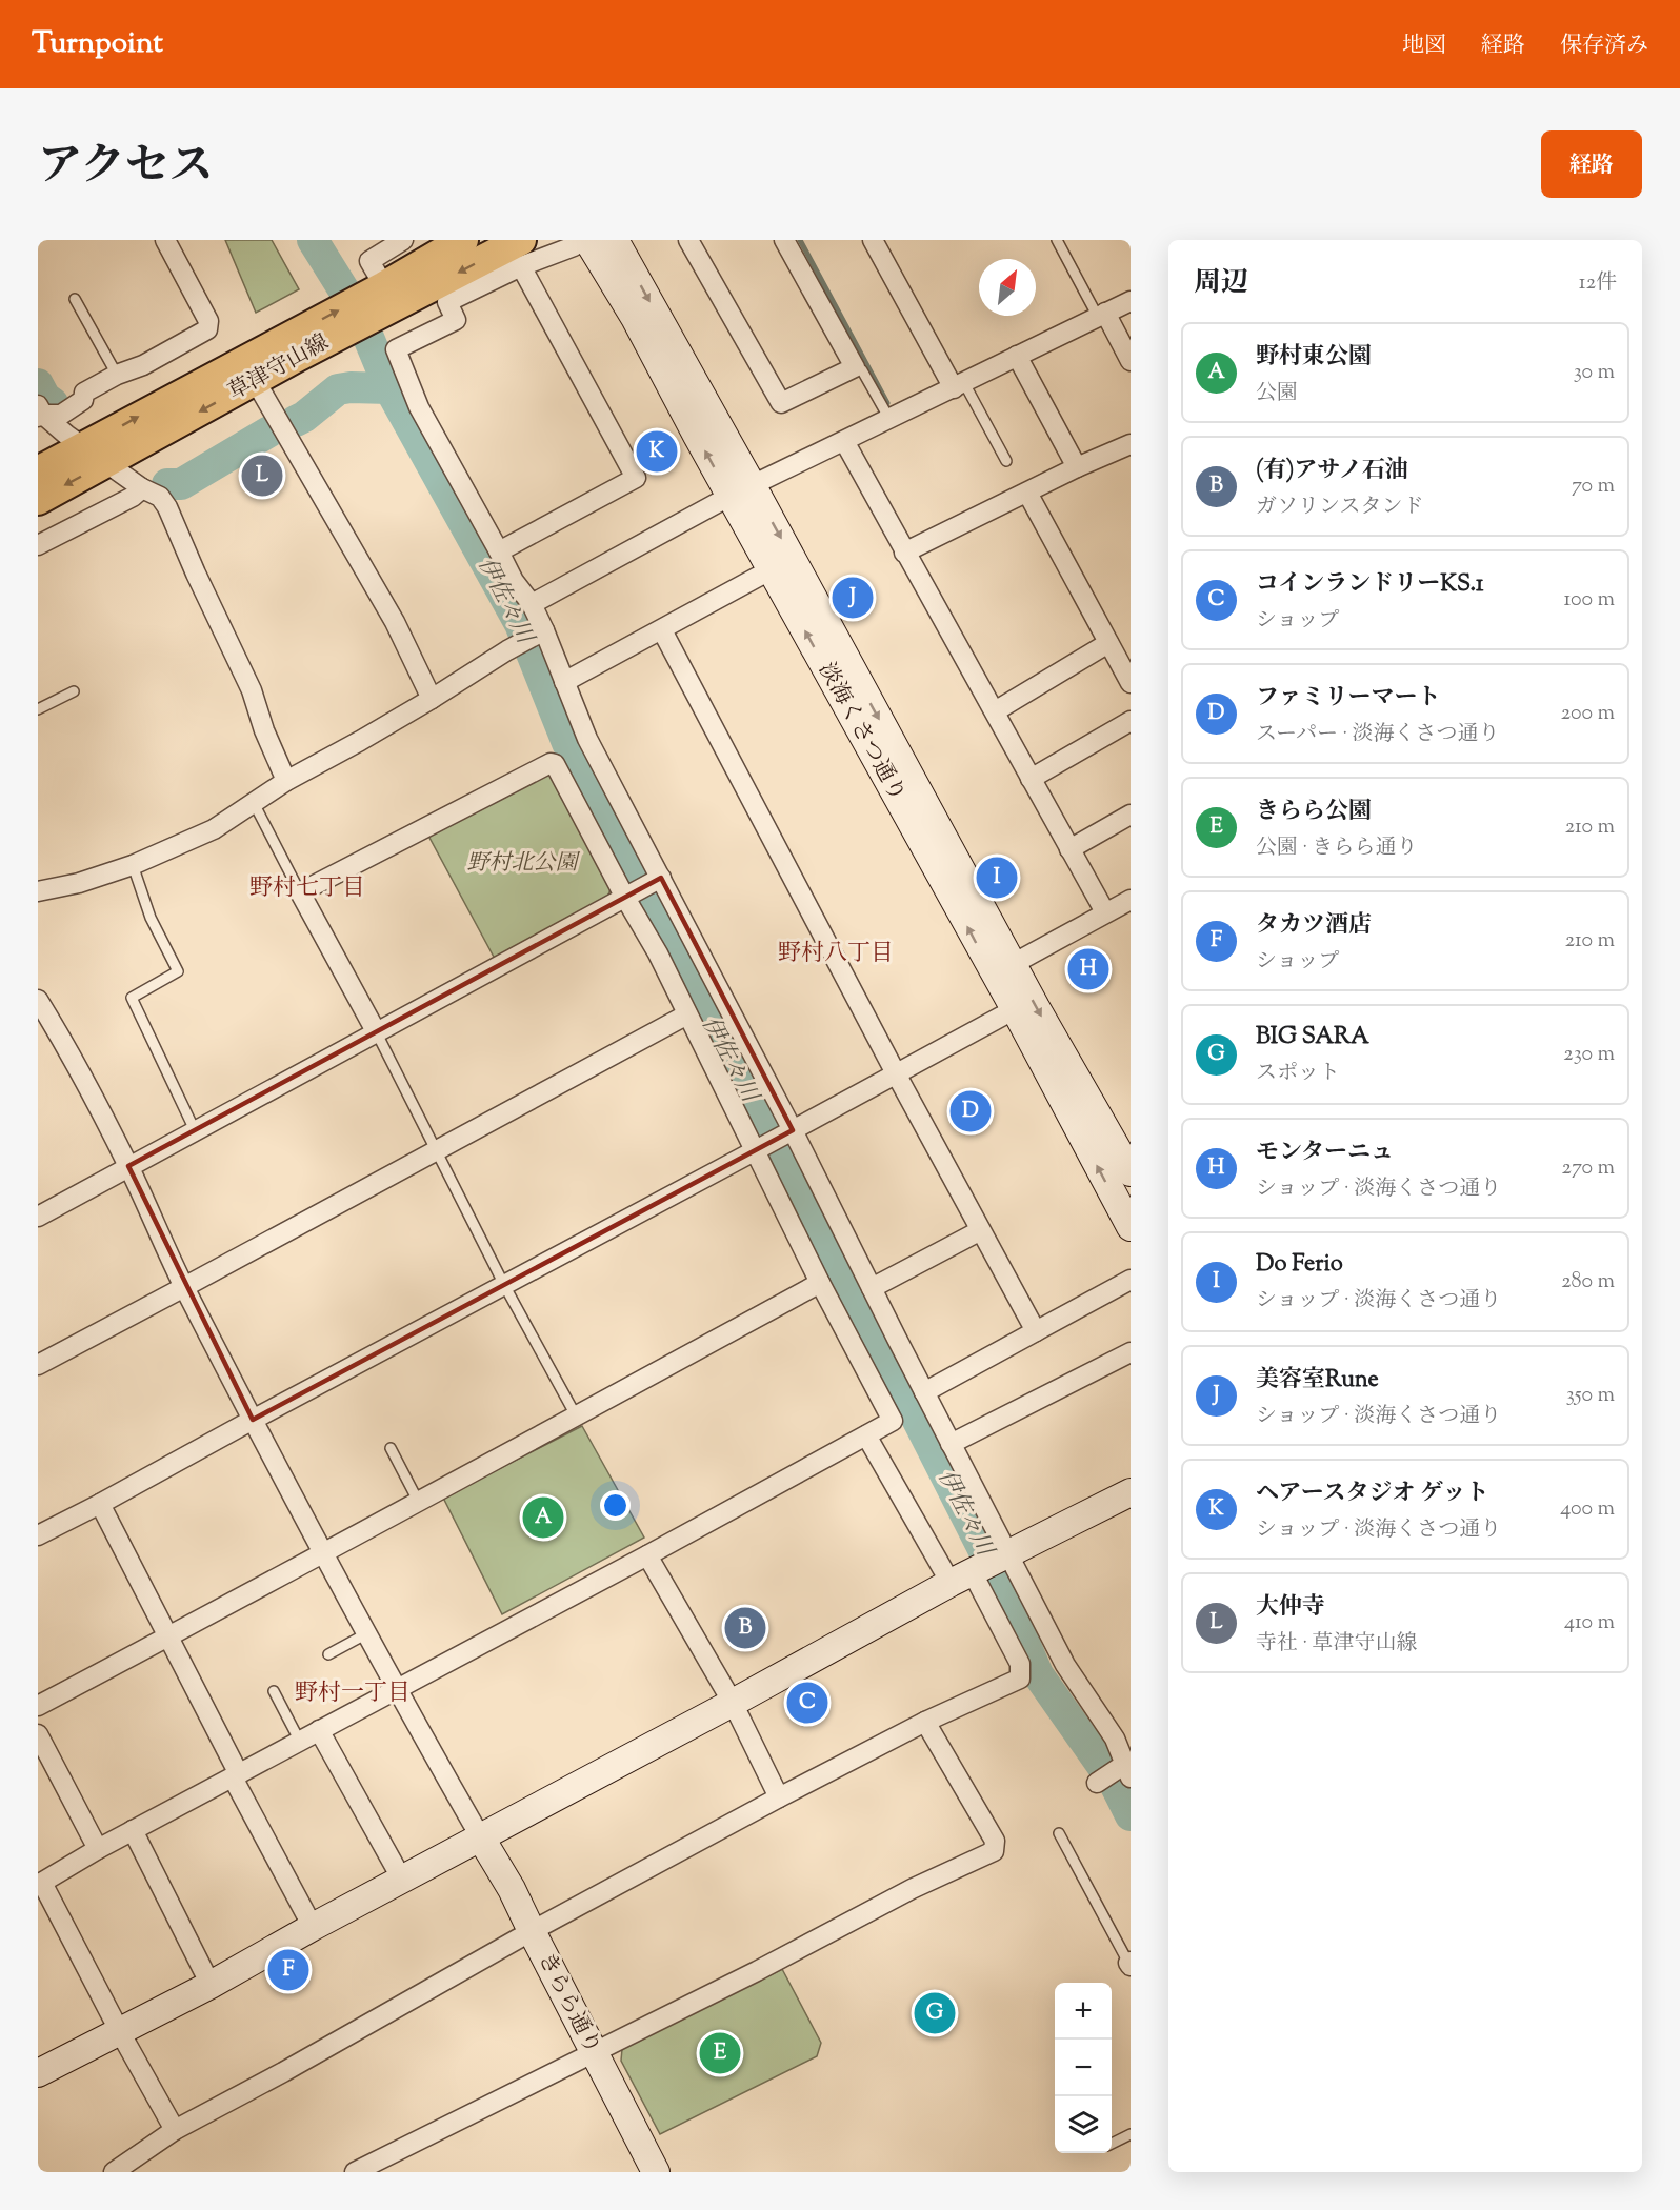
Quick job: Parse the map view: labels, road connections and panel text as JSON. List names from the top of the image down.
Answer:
{
  "streets": {
    "main road": ["草津守山線"],
    "street": ["淡海くさつ通り", "きらら通り"]
  },
  "districts": ["野村七丁目", "野村八丁目", "野村一丁目"],
  "water": ["伊佐々川"],
  "parks": ["野村北公園"],
  "north": "top right",
  "page": {
    "header": "Turnpoint",
    "nav": ["地図", "経路", "保存済み"],
    "title": "アクセス",
    "buttons": "経路",
    "heading": ["周辺", "12件"],
    "list": [
      {
        "mark": "A",
        "name": "野村東公園",
        "note": "公園",
        "value": "30 m"
      },
      {
        "mark": "B",
        "name": "(有)アサノ石油",
        "note": "ガソリンスタンド",
        "value": "70 m"
      },
      {
        "mark": "C",
        "name": "コインランドリーKS.1",
        "note": "ショップ",
        "value": "100 m"
      },
      {
        "mark": "D",
        "name": "ファミリーマート",
        "note": "スーパー · 淡海くさつ通り",
        "value": "200 m"
      },
      {
        "mark": "E",
        "name": "きらら公園",
        "note": "公園 · きらら通り",
        "value": "210 m"
      },
      {
        "mark": "F",
        "name": "タカツ酒店",
        "note": "ショップ",
        "value": "210 m"
      },
      {
        "mark": "G",
        "name": "BIG SARA",
        "note": "スポット",
        "value": "230 m"
      },
      {
        "mark": "H",
        "name": "モンターニュ",
        "note": "ショップ · 淡海くさつ通り",
        "value": "270 m"
      },
      {
        "mark": "I",
        "name": "Do Ferio",
        "note": "ショップ · 淡海くさつ通り",
        "value": "280 m"
      },
      {
        "mark": "J",
        "name": "美容室Rune",
        "note": "ショップ · 淡海くさつ通り",
        "value": "350 m"
      },
      {
        "mark": "K",
        "name": "ヘアースタジオ ゲット",
        "note": "ショップ · 淡海くさつ通り",
        "value": "400 m"
      },
      {
        "mark": "L",
        "name": "大仲寺",
        "note": "寺社 · 草津守山線",
        "value": "410 m"
      }
    ],
    "pins": [
      "K",
      "L",
      "J",
      "I",
      "H",
      "D",
      "A",
      "B",
      "C",
      "F",
      "G",
      "E"
    ],
    "map_buttons": ["+", "−"]
  }
}
